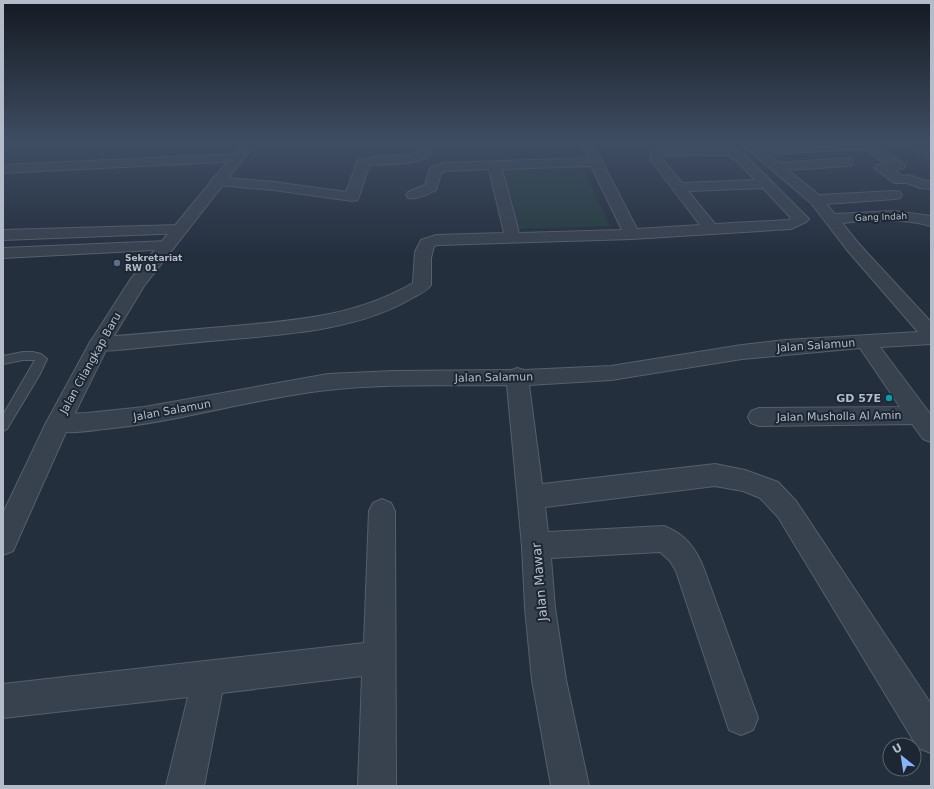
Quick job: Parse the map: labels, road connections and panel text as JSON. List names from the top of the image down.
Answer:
{
  "streets": {
    "street": [
      "Gang Indah",
      "Jalan Salamun",
      "Jalan Cilangkap Baru",
      "Jalan Musholla Al Amin",
      "Jalan Mawar"
    ]
  },
  "crossings": [
    ["Jalan Salamun", "Jalan Cilangkap Baru"],
    ["Jalan Salamun", "Jalan Mawar"]
  ],
  "places": ["Sekretariat RW 01", "GD 57E"],
  "north": "top left"
}
